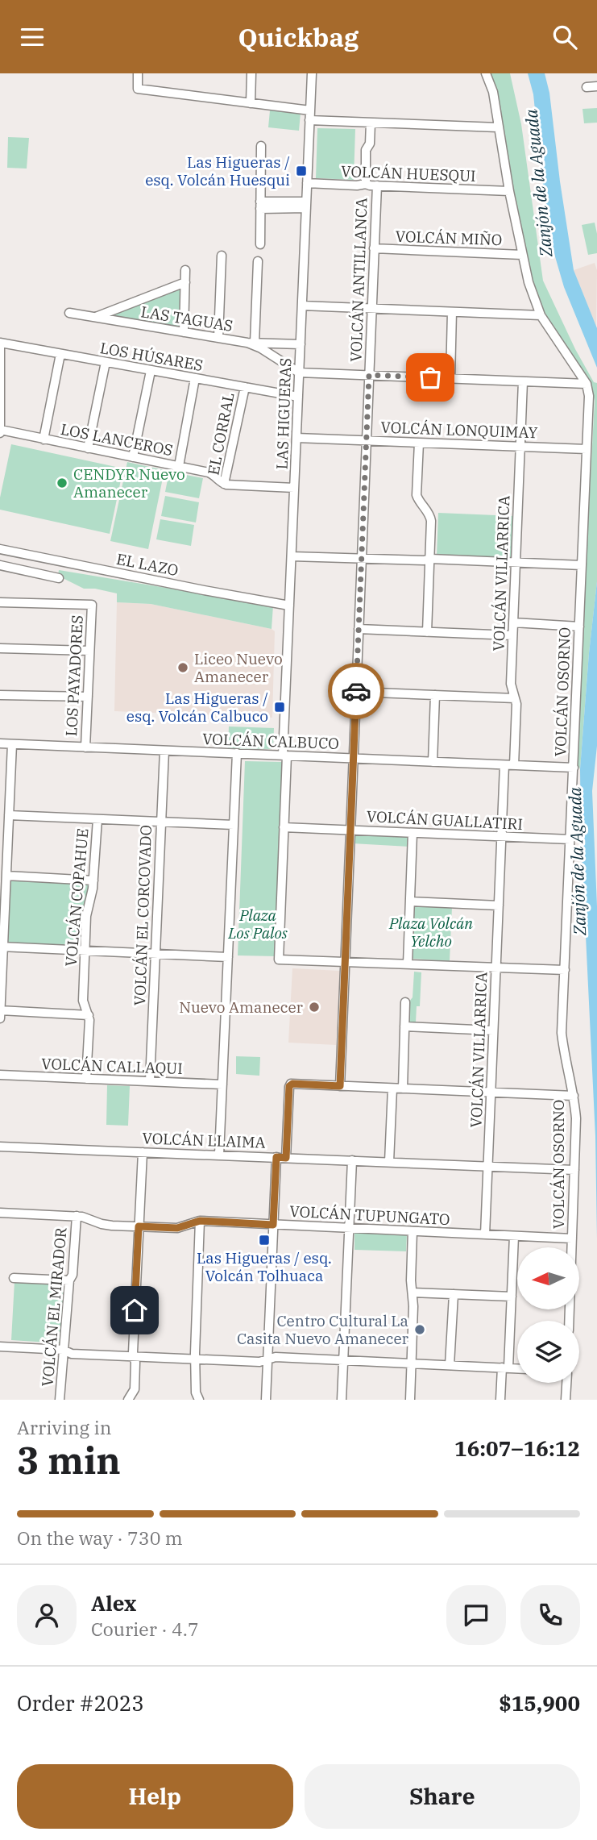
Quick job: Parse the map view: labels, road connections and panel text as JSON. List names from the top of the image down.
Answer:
{
  "streets": {
    "street": [
      "VOLCÁN HUESQUI",
      "VOLCÁN MIÑO",
      "VOLCÁN ANTILLANCA",
      "LAS TAGUAS",
      "LOS HÚSARES",
      "LAS HIGUERAS",
      "VOLCÁN LONQUIMAY",
      "EL CORRAL",
      "LOS LANCEROS",
      "EL LAZO",
      "VOLCÁN VILLARRICA",
      "LOS PAYADORES",
      "VOLCÁN OSORNO",
      "VOLCÁN CALBUCO",
      "VOLCÁN GUALLATIRI",
      "VOLCÁN COPAHUE",
      "VOLCÁN EL CORCOVADO",
      "VOLCÁN CALLAQUI",
      "VOLCÁN LLAIMA",
      "VOLCÁN TUPUNGATO",
      "VOLCÁN EL MIRADOR"
    ]
  },
  "crossings": [
    ["VOLCÁN HUESQUI", "VOLCÁN ANTILLANCA"],
    ["VOLCÁN HUESQUI", "LAS HIGUERAS"],
    ["VOLCÁN MIÑO", "VOLCÁN ANTILLANCA"],
    ["VOLCÁN ANTILLANCA", "LAS HIGUERAS"],
    ["VOLCÁN ANTILLANCA", "VOLCÁN LONQUIMAY"],
    ["VOLCÁN ANTILLANCA", "VOLCÁN CALBUCO"],
    ["VOLCÁN ANTILLANCA", "VOLCÁN GUALLATIRI"],
    ["LAS TAGUAS", "LAS HIGUERAS"],
    ["LOS HÚSARES", "LAS HIGUERAS"],
    ["LOS HÚSARES", "EL CORRAL"],
    ["LAS HIGUERAS", "VOLCÁN LONQUIMAY"],
    ["LAS HIGUERAS", "EL CORRAL"],
    ["LAS HIGUERAS", "EL LAZO"],
    ["LAS HIGUERAS", "VOLCÁN CALBUCO"],
    ["LAS HIGUERAS", "VOLCÁN GUALLATIRI"],
    ["VOLCÁN LONQUIMAY", "VOLCÁN VILLARRICA"],
    ["VOLCÁN LONQUIMAY", "VOLCÁN OSORNO"],
    ["EL CORRAL", "LOS LANCEROS"],
    ["VOLCÁN VILLARRICA", "VOLCÁN CALBUCO"],
    ["VOLCÁN VILLARRICA", "VOLCÁN GUALLATIRI"],
    ["VOLCÁN VILLARRICA", "VOLCÁN LLAIMA"],
    ["VOLCÁN VILLARRICA", "VOLCÁN TUPUNGATO"],
    ["LOS PAYADORES", "VOLCÁN CALBUCO"],
    ["VOLCÁN OSORNO", "VOLCÁN CALBUCO"],
    ["VOLCÁN OSORNO", "VOLCÁN GUALLATIRI"],
    ["VOLCÁN OSORNO", "VOLCÁN LLAIMA"],
    ["VOLCÁN OSORNO", "VOLCÁN TUPUNGATO"],
    ["VOLCÁN CALBUCO", "VOLCÁN EL CORCOVADO"],
    ["VOLCÁN COPAHUE", "VOLCÁN CALLAQUI"],
    ["VOLCÁN EL CORCOVADO", "VOLCÁN CALLAQUI"],
    ["VOLCÁN TUPUNGATO", "VOLCÁN EL MIRADOR"]
  ],
  "water": ["Zanjón de la Aguada"],
  "parks": ["Plaza Los Palos", "Plaza Volcán Yelcho"],
  "places": {
    "transit": ["Las Higueras / esq. Volcán Huesqui", "Las Higueras / esq. Volcán Calbuco", "Las Higueras / esq. Volcán Tolhuaca"],
    "other": [
      "CENDYR Nuevo Amanecer",
      "Liceo Nuevo Amanecer",
      "Nuevo Amanecer",
      "Centro Cultural La Casita Nuevo Amanecer"
    ]
  },
  "north": "left",
  "page": {
    "header": "Quickbag",
    "heading": ["3 min", "Arriving in", "16:07–16:12"],
    "panel": [
      "Alex",
      "Courier · 4.7",
      "Order #2023",
      "$15,900"
    ],
    "bar": "On the way · 730 m",
    "buttons": ["Help", "Share"]
  }
}
